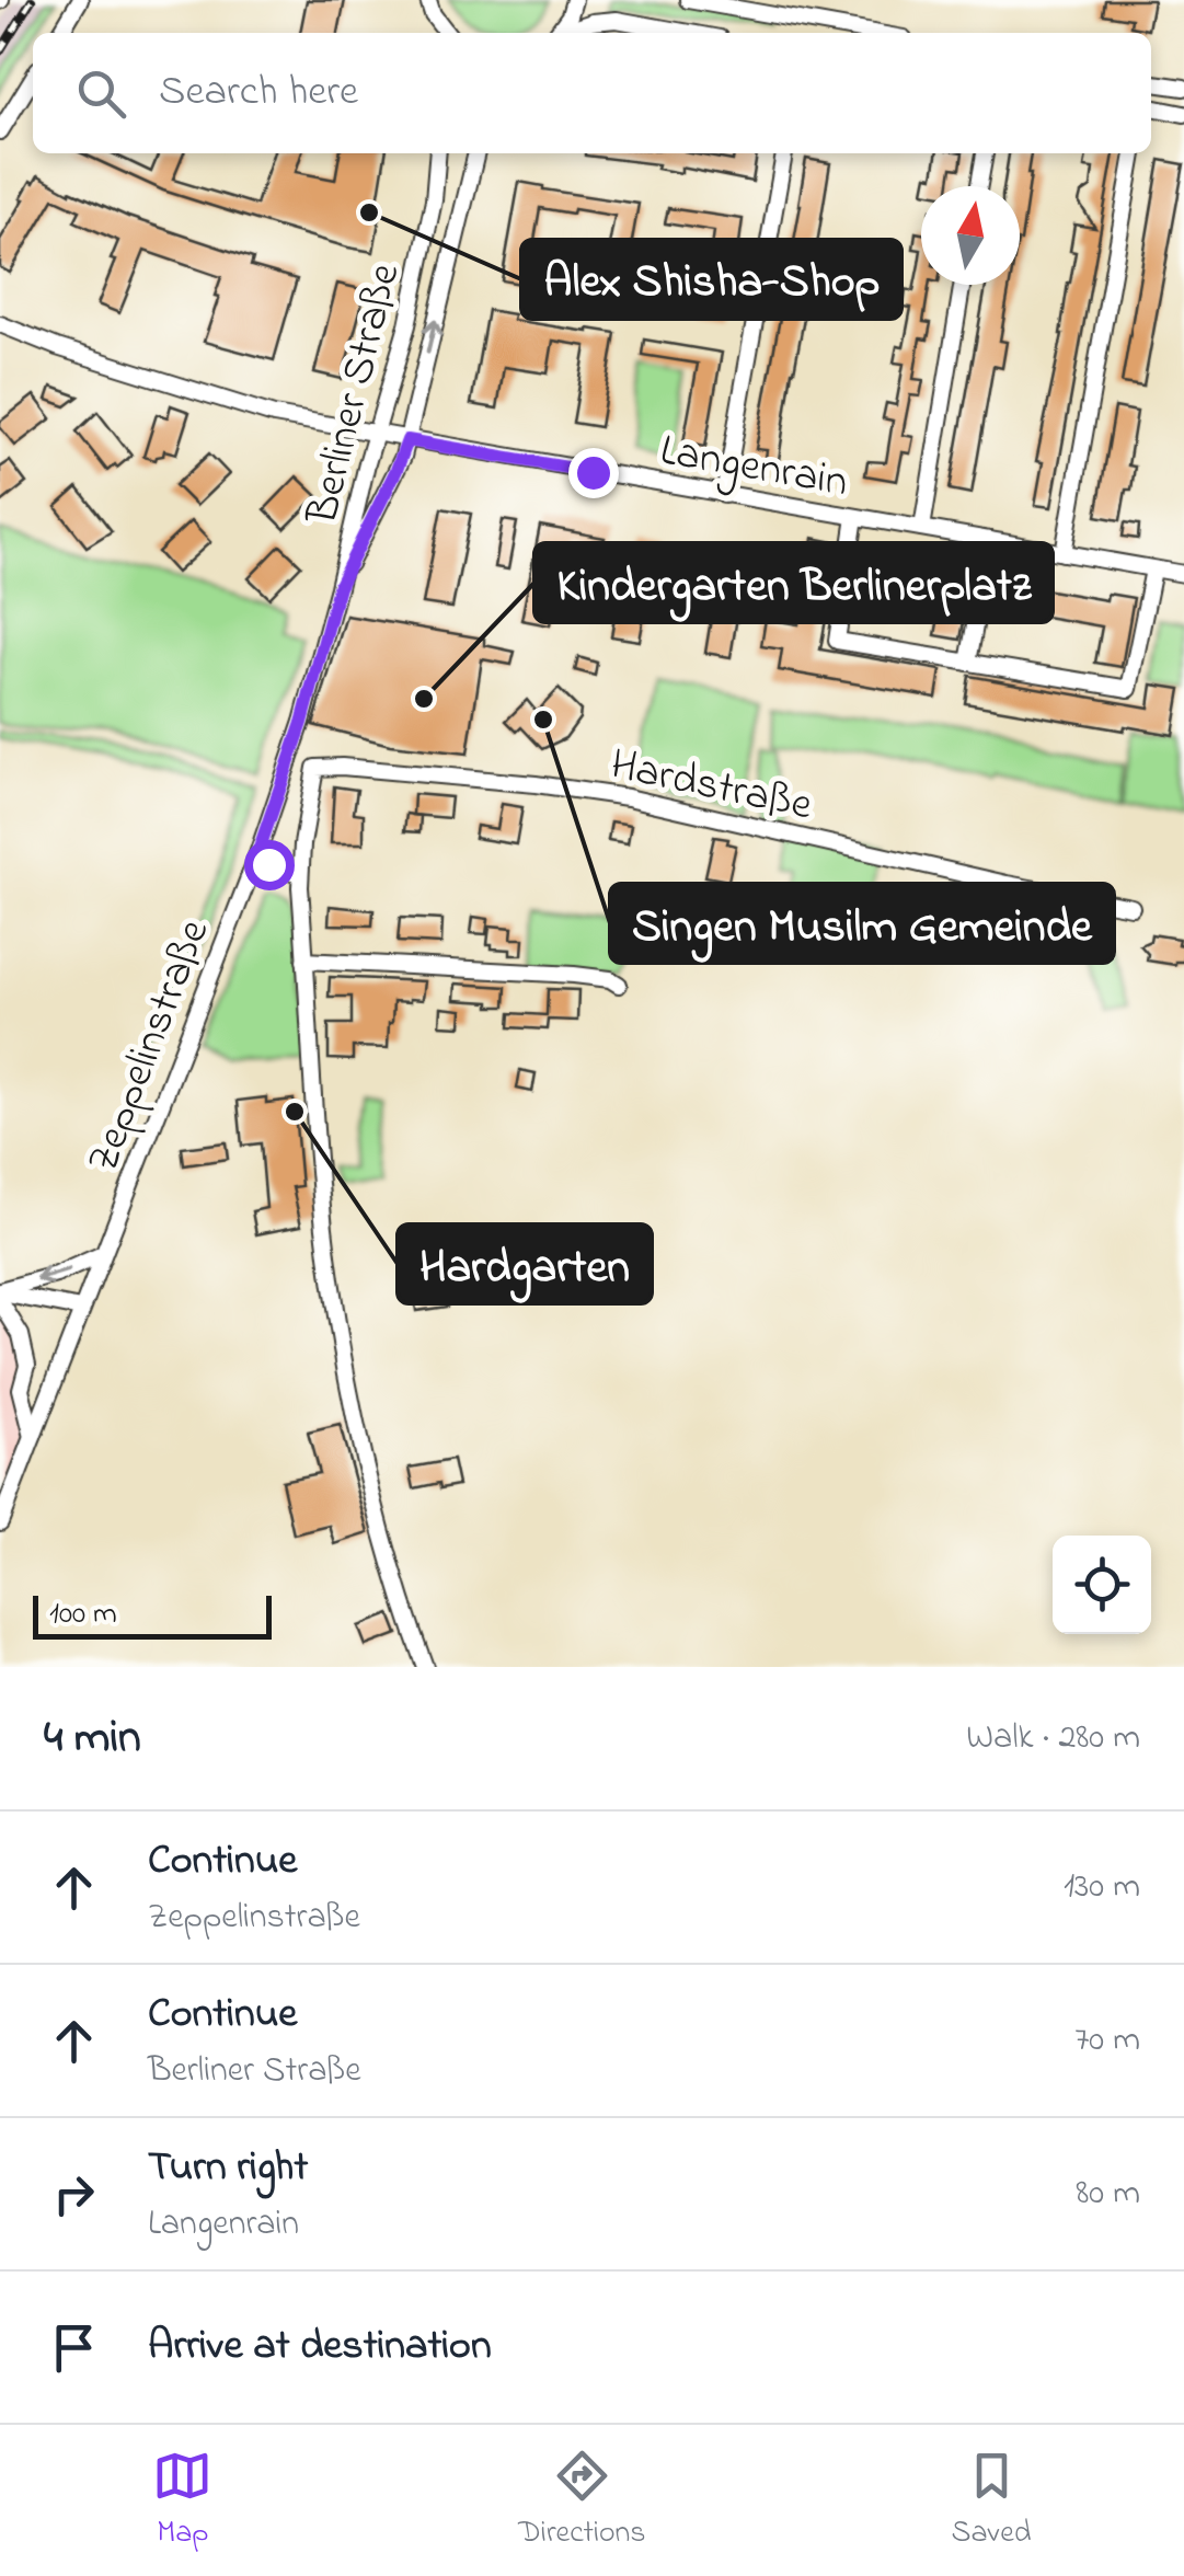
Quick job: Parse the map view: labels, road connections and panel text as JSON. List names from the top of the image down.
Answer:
{
  "streets": {
    "street": [
      "Berliner Straße",
      "Langenrain",
      "Hardstraße",
      "Zeppelinstraße"
    ]
  },
  "crossings": [
    ["Berliner Straße", "Langenrain"],
    ["Berliner Straße", "Zeppelinstraße"]
  ],
  "places": [
    "Alex Shisha-Shop",
    "Kindergarten Berlinerplatz",
    "Singen Musilm Gemeinde",
    "Hardgarten"
  ],
  "scale_bar": "100 m",
  "north": "top",
  "page": {
    "search": "Search here",
    "scale": "100 m",
    "heading": ["4 min", "Walk · 280 m"],
    "list": [
      ["Continue", "Zeppelinstraße", "130 m"],
      ["Continue", "Berliner Straße", "70 m"],
      ["Turn right", "Langenrain", "80 m"],
      "Arrive at destination"
    ],
    "nav": ["Map", "Directions", "Saved"]
  }
}
